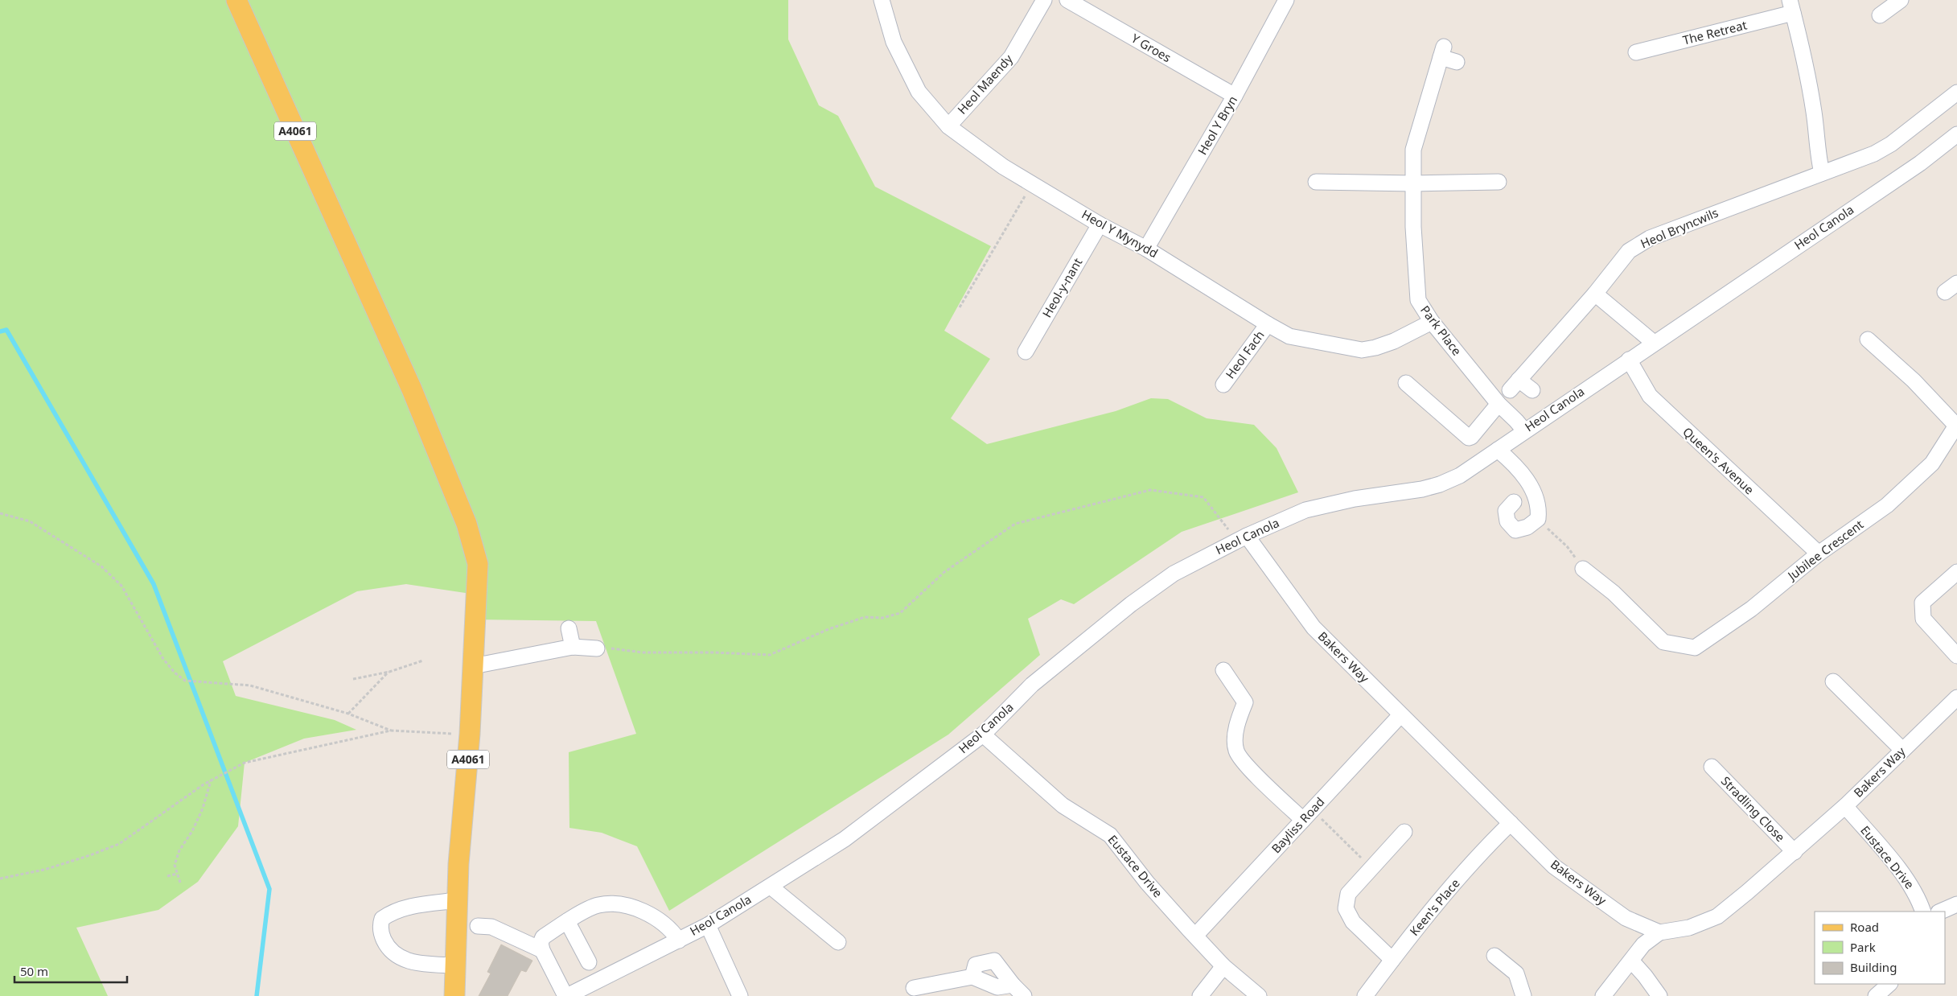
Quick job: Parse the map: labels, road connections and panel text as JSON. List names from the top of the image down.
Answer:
{
  "streets": {
    "main road": ["A4061"],
    "street": [
      "The Retreat",
      "Y Groes",
      "Heol Maendy",
      "Heol Y Bryn",
      "Heol Canola",
      "Heol Bryncwils",
      "Heol Y Mynydd",
      "Heol-y-nant",
      "Park Place",
      "Heol Fach",
      "Queen's Avenue",
      "Jubilee Crescent",
      "Bakers Way",
      "Stradling Close",
      "Bayliss Road",
      "Eustace Drive",
      "Keen's Place"
    ]
  },
  "crossings": [
    ["Y Groes", "Heol Y Bryn"],
    ["Heol Maendy", "Heol Y Mynydd"],
    ["Heol Y Bryn", "Heol Y Mynydd"],
    ["Heol Canola", "Park Place"],
    ["Heol Canola", "Queen's Avenue"],
    ["Heol Canola", "Bakers Way"],
    ["Heol Canola", "Eustace Drive"],
    ["Heol Y Mynydd", "Heol-y-nant"],
    ["Heol Y Mynydd", "Park Place"],
    ["Heol Y Mynydd", "Heol Fach"],
    ["Queen's Avenue", "Jubilee Crescent"],
    ["Bakers Way", "Stradling Close"],
    ["Bakers Way", "Bayliss Road"],
    ["Bakers Way", "Eustace Drive"],
    ["Bakers Way", "Keen's Place"],
    ["Bayliss Road", "Eustace Drive"]
  ],
  "legend": ["Road", "Park", "Building"],
  "scale_bar": "50 m"
}
